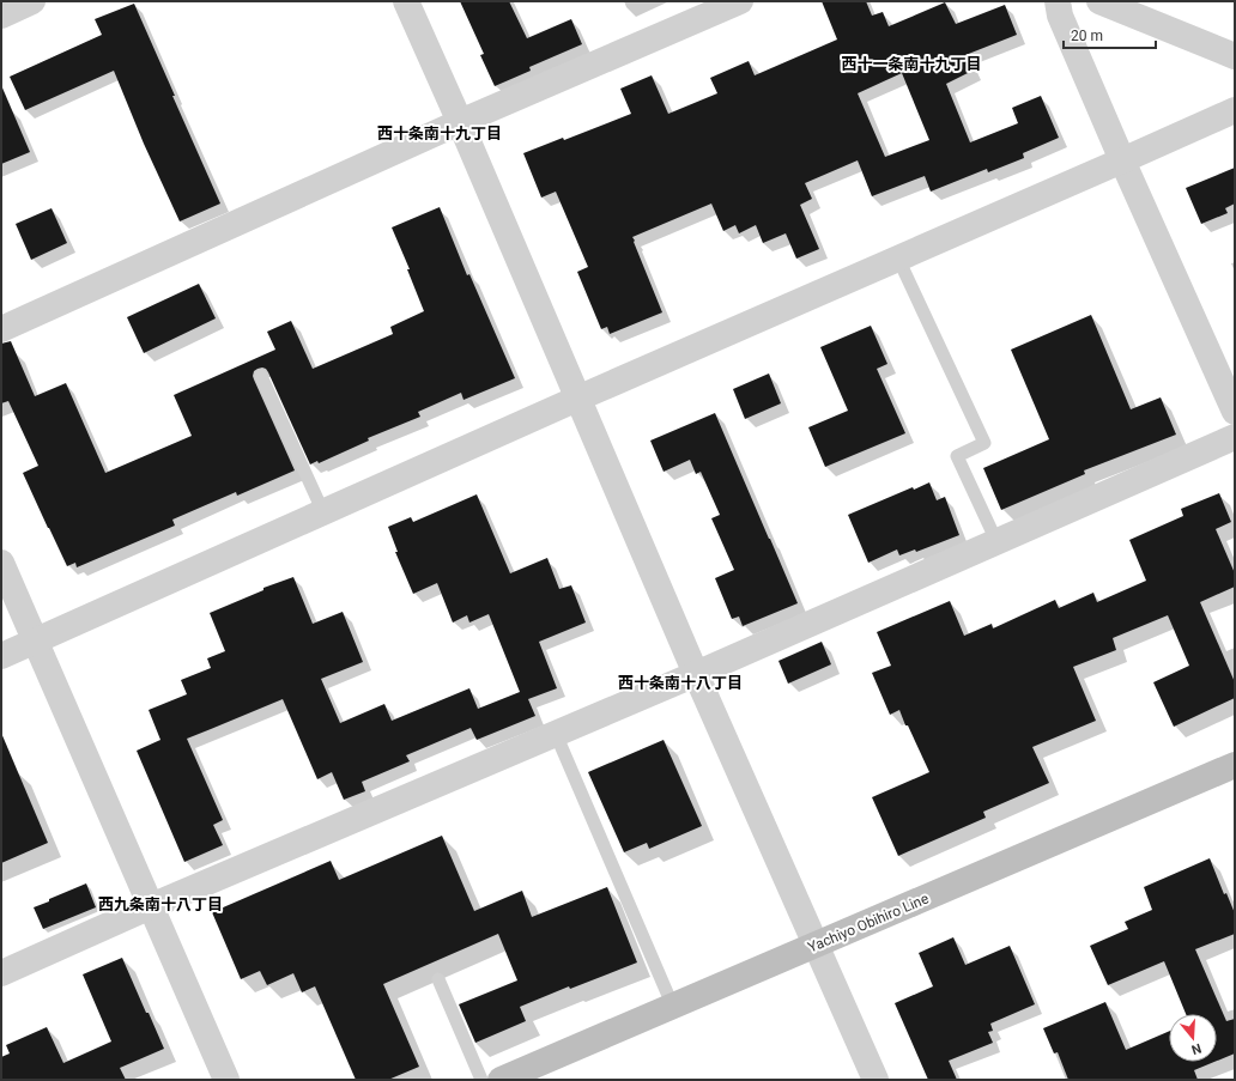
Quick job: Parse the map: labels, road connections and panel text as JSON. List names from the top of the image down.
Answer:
{
  "streets": {
    "main road": ["Yachiyo Obihiro Line"]
  },
  "districts": [
    "西十一条南十九丁目",
    "西十条南十九丁目",
    "西十条南十八丁目",
    "西九条南十八丁目"
  ],
  "scale_bar": "20 m",
  "north": "bottom"
}
